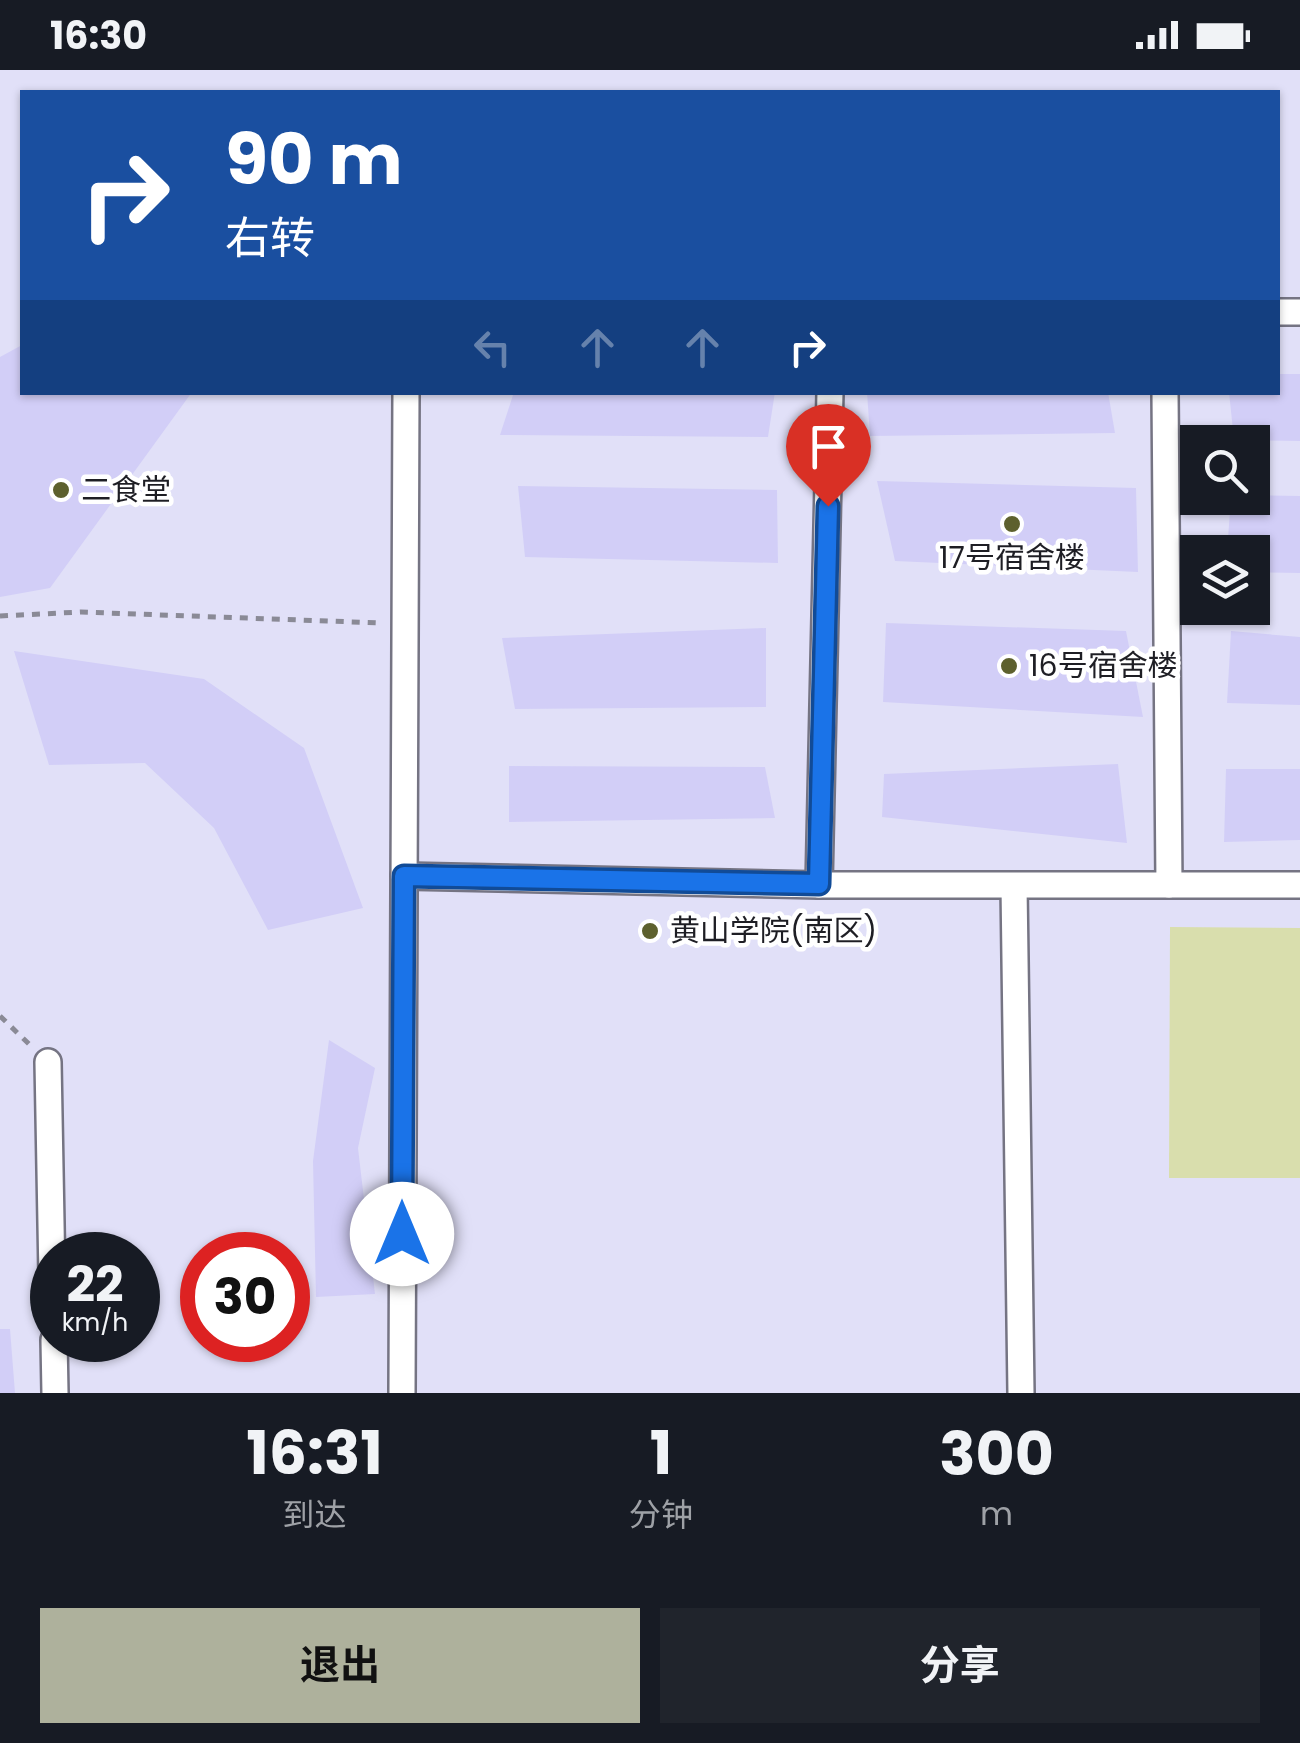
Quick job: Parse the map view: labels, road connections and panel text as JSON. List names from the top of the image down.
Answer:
{
  "places": [
    "二食堂",
    "17号宿舍楼",
    "16号宿舍楼",
    "黄山学院(南区)"
  ],
  "page": {
    "status": "16:30",
    "turn": ["90 m", "右转"],
    "speed": "22 km/h",
    "limit": "30",
    "eta": [
      "16:31",
      "到达",
      "1",
      "分钟",
      "300",
      "m"
    ],
    "buttons": ["退出", "分享"]
  }
}
